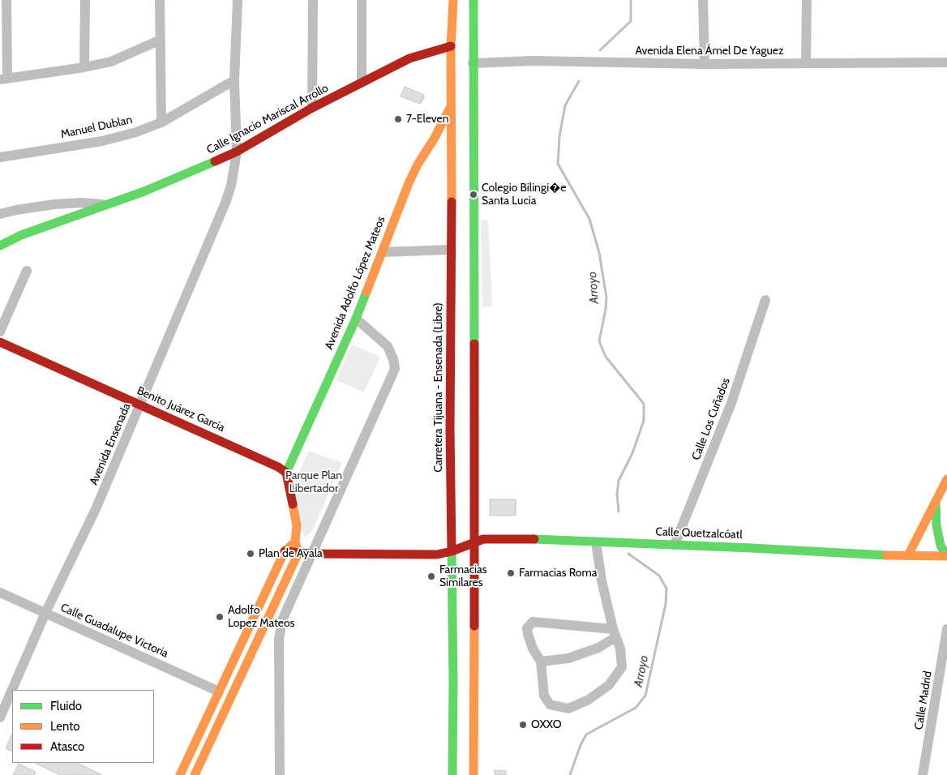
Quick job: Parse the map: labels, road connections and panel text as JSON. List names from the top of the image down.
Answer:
{
  "streets": {
    "main road": [
      "Calle Ignacio Mariscal Arrollo",
      "Avenida Adolfo López Mateos",
      "Carretera Tijuana - Ensenada (Libre)",
      "Benito Juárez García",
      "Calle Quetzalcóatl"
    ],
    "street": [
      "Avenida Elena Ámel De Yaguez",
      "Manuel Dublan",
      "Calle Los Cuñados",
      "Avenida Ensenada",
      "Calle Guadalupe Victoria",
      "Calle Madrid"
    ]
  },
  "crossings": [
    ["Calle Ignacio Mariscal Arrollo", "Carretera Tijuana - Ensenada (Libre)"],
    ["Calle Ignacio Mariscal Arrollo", "Avenida Ensenada"],
    ["Manuel Dublan", "Avenida Ensenada"],
    ["Avenida Adolfo López Mateos", "Carretera Tijuana - Ensenada (Libre)"],
    ["Avenida Adolfo López Mateos", "Benito Juárez García"],
    ["Carretera Tijuana - Ensenada (Libre)", "Calle Quetzalcóatl"],
    ["Benito Juárez García", "Avenida Ensenada"],
    ["Calle Los Cuñados", "Calle Quetzalcóatl"],
    ["Avenida Ensenada", "Calle Guadalupe Victoria"]
  ],
  "water": ["Arroyo"],
  "parks": ["Parque Plan Libertador"],
  "places": [
    "7-Eleven",
    "Colegio Bilingi�e Santa Lucia",
    "Plan de Ayala",
    "Farmacias Roma",
    "Farmacias Similares",
    "Adolfo Lopez Mateos",
    "OXXO"
  ],
  "legend": ["Fluido", "Lento", "Atasco"]
}
